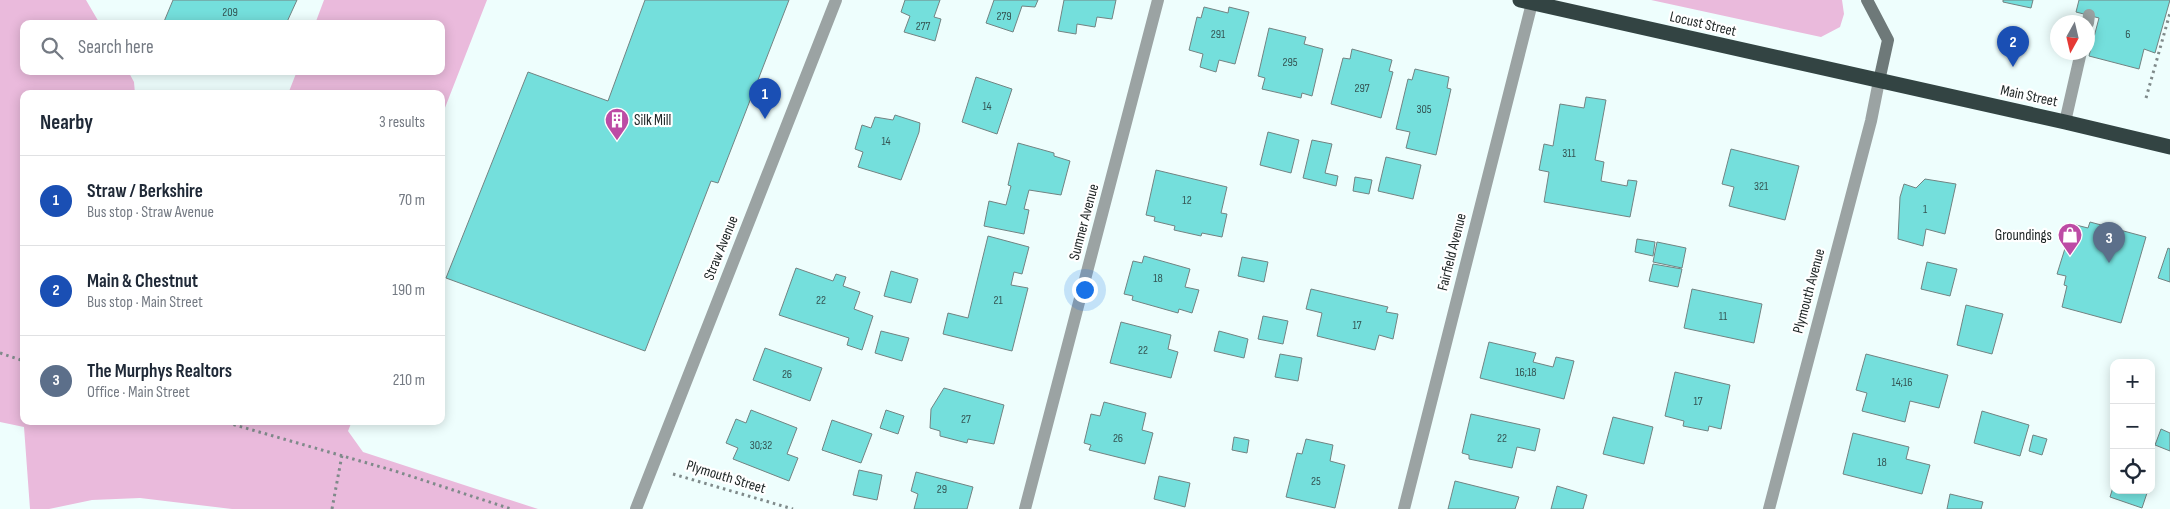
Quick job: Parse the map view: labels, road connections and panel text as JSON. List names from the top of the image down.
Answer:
{
  "streets": {
    "highway": ["Locust Street", "Main Street"],
    "street": [
      "Sumner Avenue",
      "Straw Avenue",
      "Fairfield Avenue",
      "Plymouth Avenue"
    ],
    "path": ["Plymouth Street"]
  },
  "crossings": [
    ["Locust Street", "Main Street"],
    ["Locust Street", "Fairfield Avenue"],
    ["Locust Street", "Plymouth Avenue"],
    ["Main Street", "Plymouth Avenue"],
    ["Straw Avenue", "Plymouth Street"]
  ],
  "places": {
    "building": ["Silk Mill"],
    "shop": ["Groundings"]
  },
  "house_numbers": [
    "209",
    "279",
    "277",
    "291",
    "6",
    "295",
    "297",
    "14",
    "305",
    "14",
    "311",
    "321",
    "12",
    "1",
    "18",
    "22",
    "21",
    "11",
    "17",
    "22",
    "16;18",
    "26",
    "14;16",
    "17",
    "27",
    "26",
    "22",
    "30;32",
    "18",
    "25",
    "29"
  ],
  "north": "bottom",
  "page": {
    "search": "Search here",
    "pins": ["2", "1", "3"],
    "heading": ["Nearby", "3 results"],
    "list": [
      {
        "mark": "1",
        "name": "Straw / Berkshire",
        "note": "Bus stop · Straw Avenue",
        "value": "70 m"
      },
      {
        "mark": "2",
        "name": "Main & Chestnut",
        "note": "Bus stop · Main Street",
        "value": "190 m"
      },
      {
        "mark": "3",
        "name": "The Murphys Realtors",
        "note": "Office · Main Street",
        "value": "210 m"
      }
    ],
    "map_buttons": ["+", "−"]
  }
}
